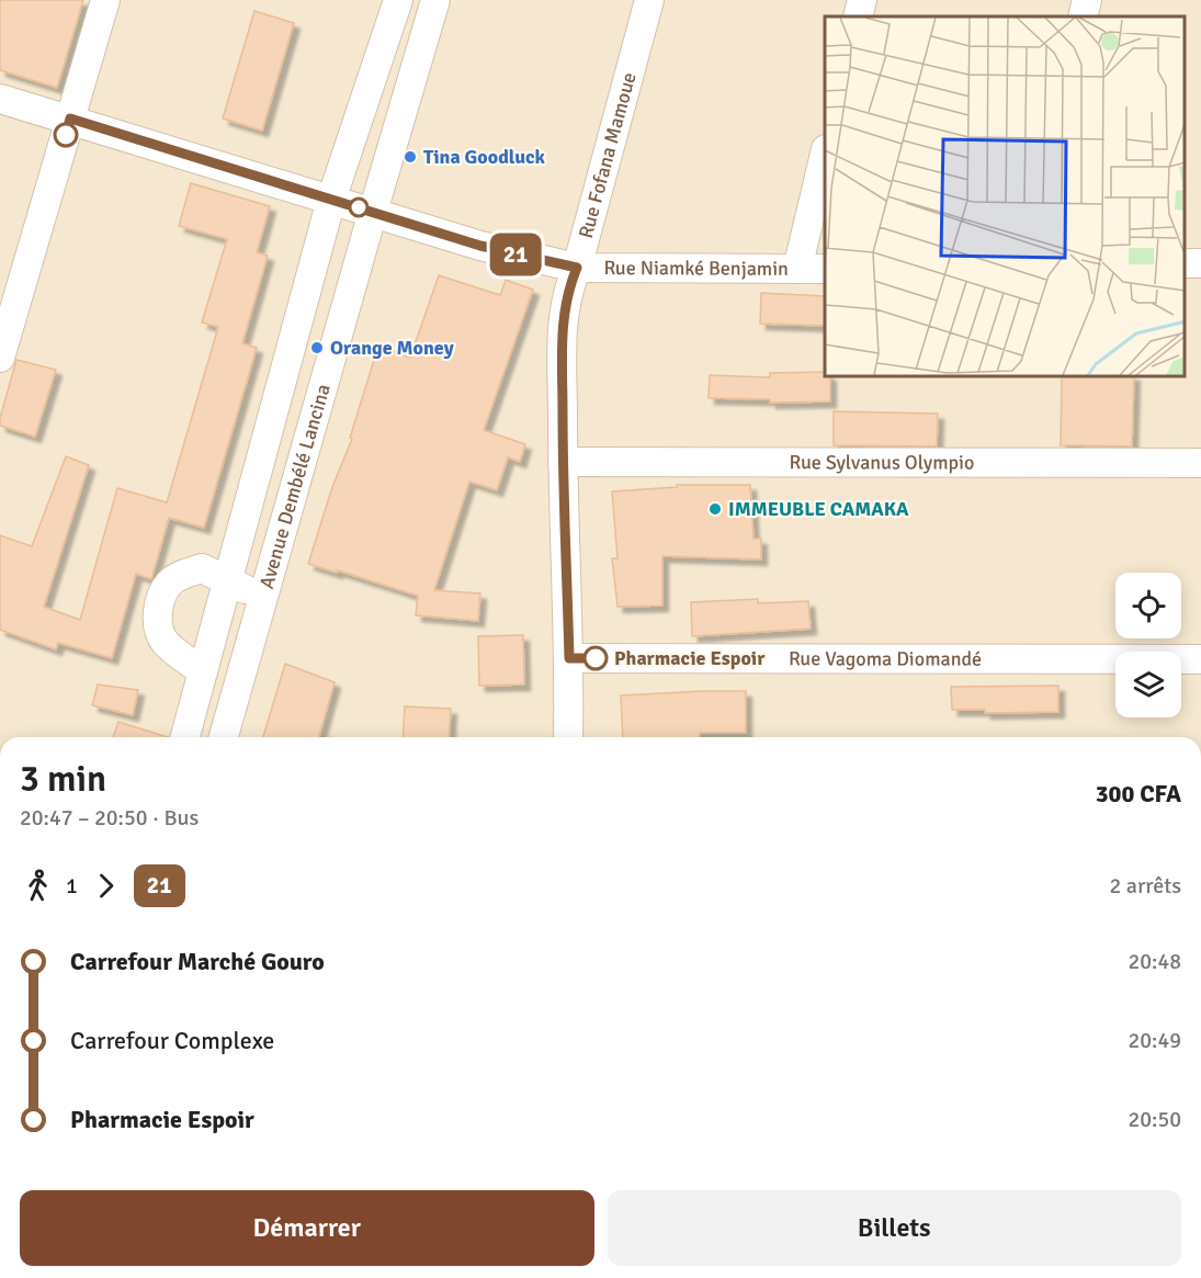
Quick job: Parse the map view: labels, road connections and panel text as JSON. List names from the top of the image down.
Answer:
{
  "streets": {
    "street": [
      "Rue Fofana Mamoue",
      "Rue Niamké Benjamin",
      "Rue Sylvanus Olympio",
      "Avenue Dembélé Lancina",
      "Rue Vagoma Diomandé"
    ]
  },
  "crossings": [
    ["Rue Fofana Mamoue", "Rue Niamké Benjamin"],
    ["Rue Fofana Mamoue", "Rue Sylvanus Olympio"],
    ["Rue Fofana Mamoue", "Rue Vagoma Diomandé"],
    ["Rue Niamké Benjamin", "Avenue Dembélé Lancina"]
  ],
  "places": [
    "Tina Goodluck",
    "Orange Money",
    "IMMEUBLE CAMAKA",
    "Pharmacie Espoir"
  ],
  "lines": ["bus line 21"],
  "page": {
    "on_map": "21",
    "heading": ["3 min", "20:47 – 20:50 · Bus", "300 CFA"],
    "legs": ["1", "21", "2 arrêts"],
    "list": [
      {
        "name": "Carrefour Marché Gouro",
        "value": "20:48"
      },
      {
        "name": "Carrefour Complexe",
        "value": "20:49"
      },
      {
        "name": "Pharmacie Espoir",
        "value": "20:50"
      }
    ],
    "buttons": ["Démarrer", "Billets"]
  }
}
